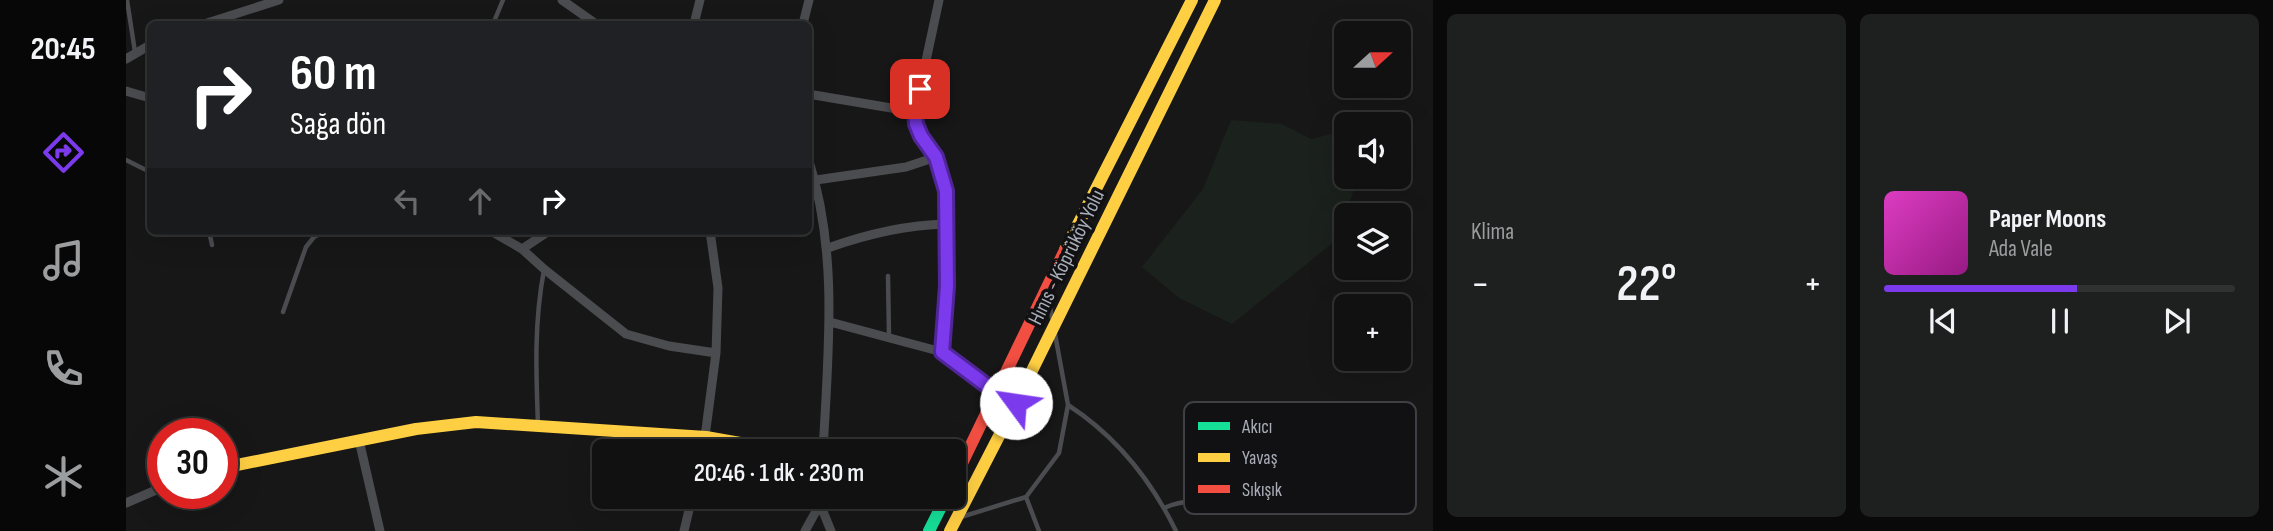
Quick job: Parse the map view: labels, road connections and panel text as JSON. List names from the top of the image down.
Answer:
{
  "streets": {
    "main road": ["Hınıs - Köprüköy Yolu"]
  },
  "legend": ["Akıcı", "Yavaş", "Sıkışık"],
  "north": "right",
  "page": {
    "tabs": "20:45",
    "tile": "Klima",
    "map_buttons": "+",
    "turn": ["60 m", "Sağa dön"],
    "song": ["Paper Moons", "Ada Vale"],
    "heat": ["−", "22°", "+"],
    "limit": "30",
    "trip": "20:46 · 1 dk · 230 m"
  }
}
